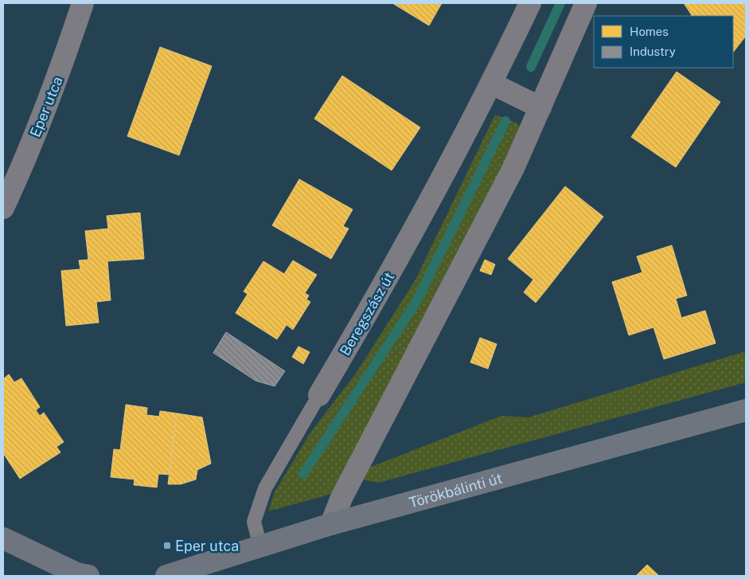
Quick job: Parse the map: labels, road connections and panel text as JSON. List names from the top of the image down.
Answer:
{
  "streets": {
    "street": ["Eper utca", "Beregszász út", "Törökbálinti út"]
  },
  "crossings": [
    ["Beregszász út", "Törökbálinti út"]
  ],
  "places": {
    "transit": ["Eper utca"]
  },
  "legend": ["Homes", "Industry"]
}
